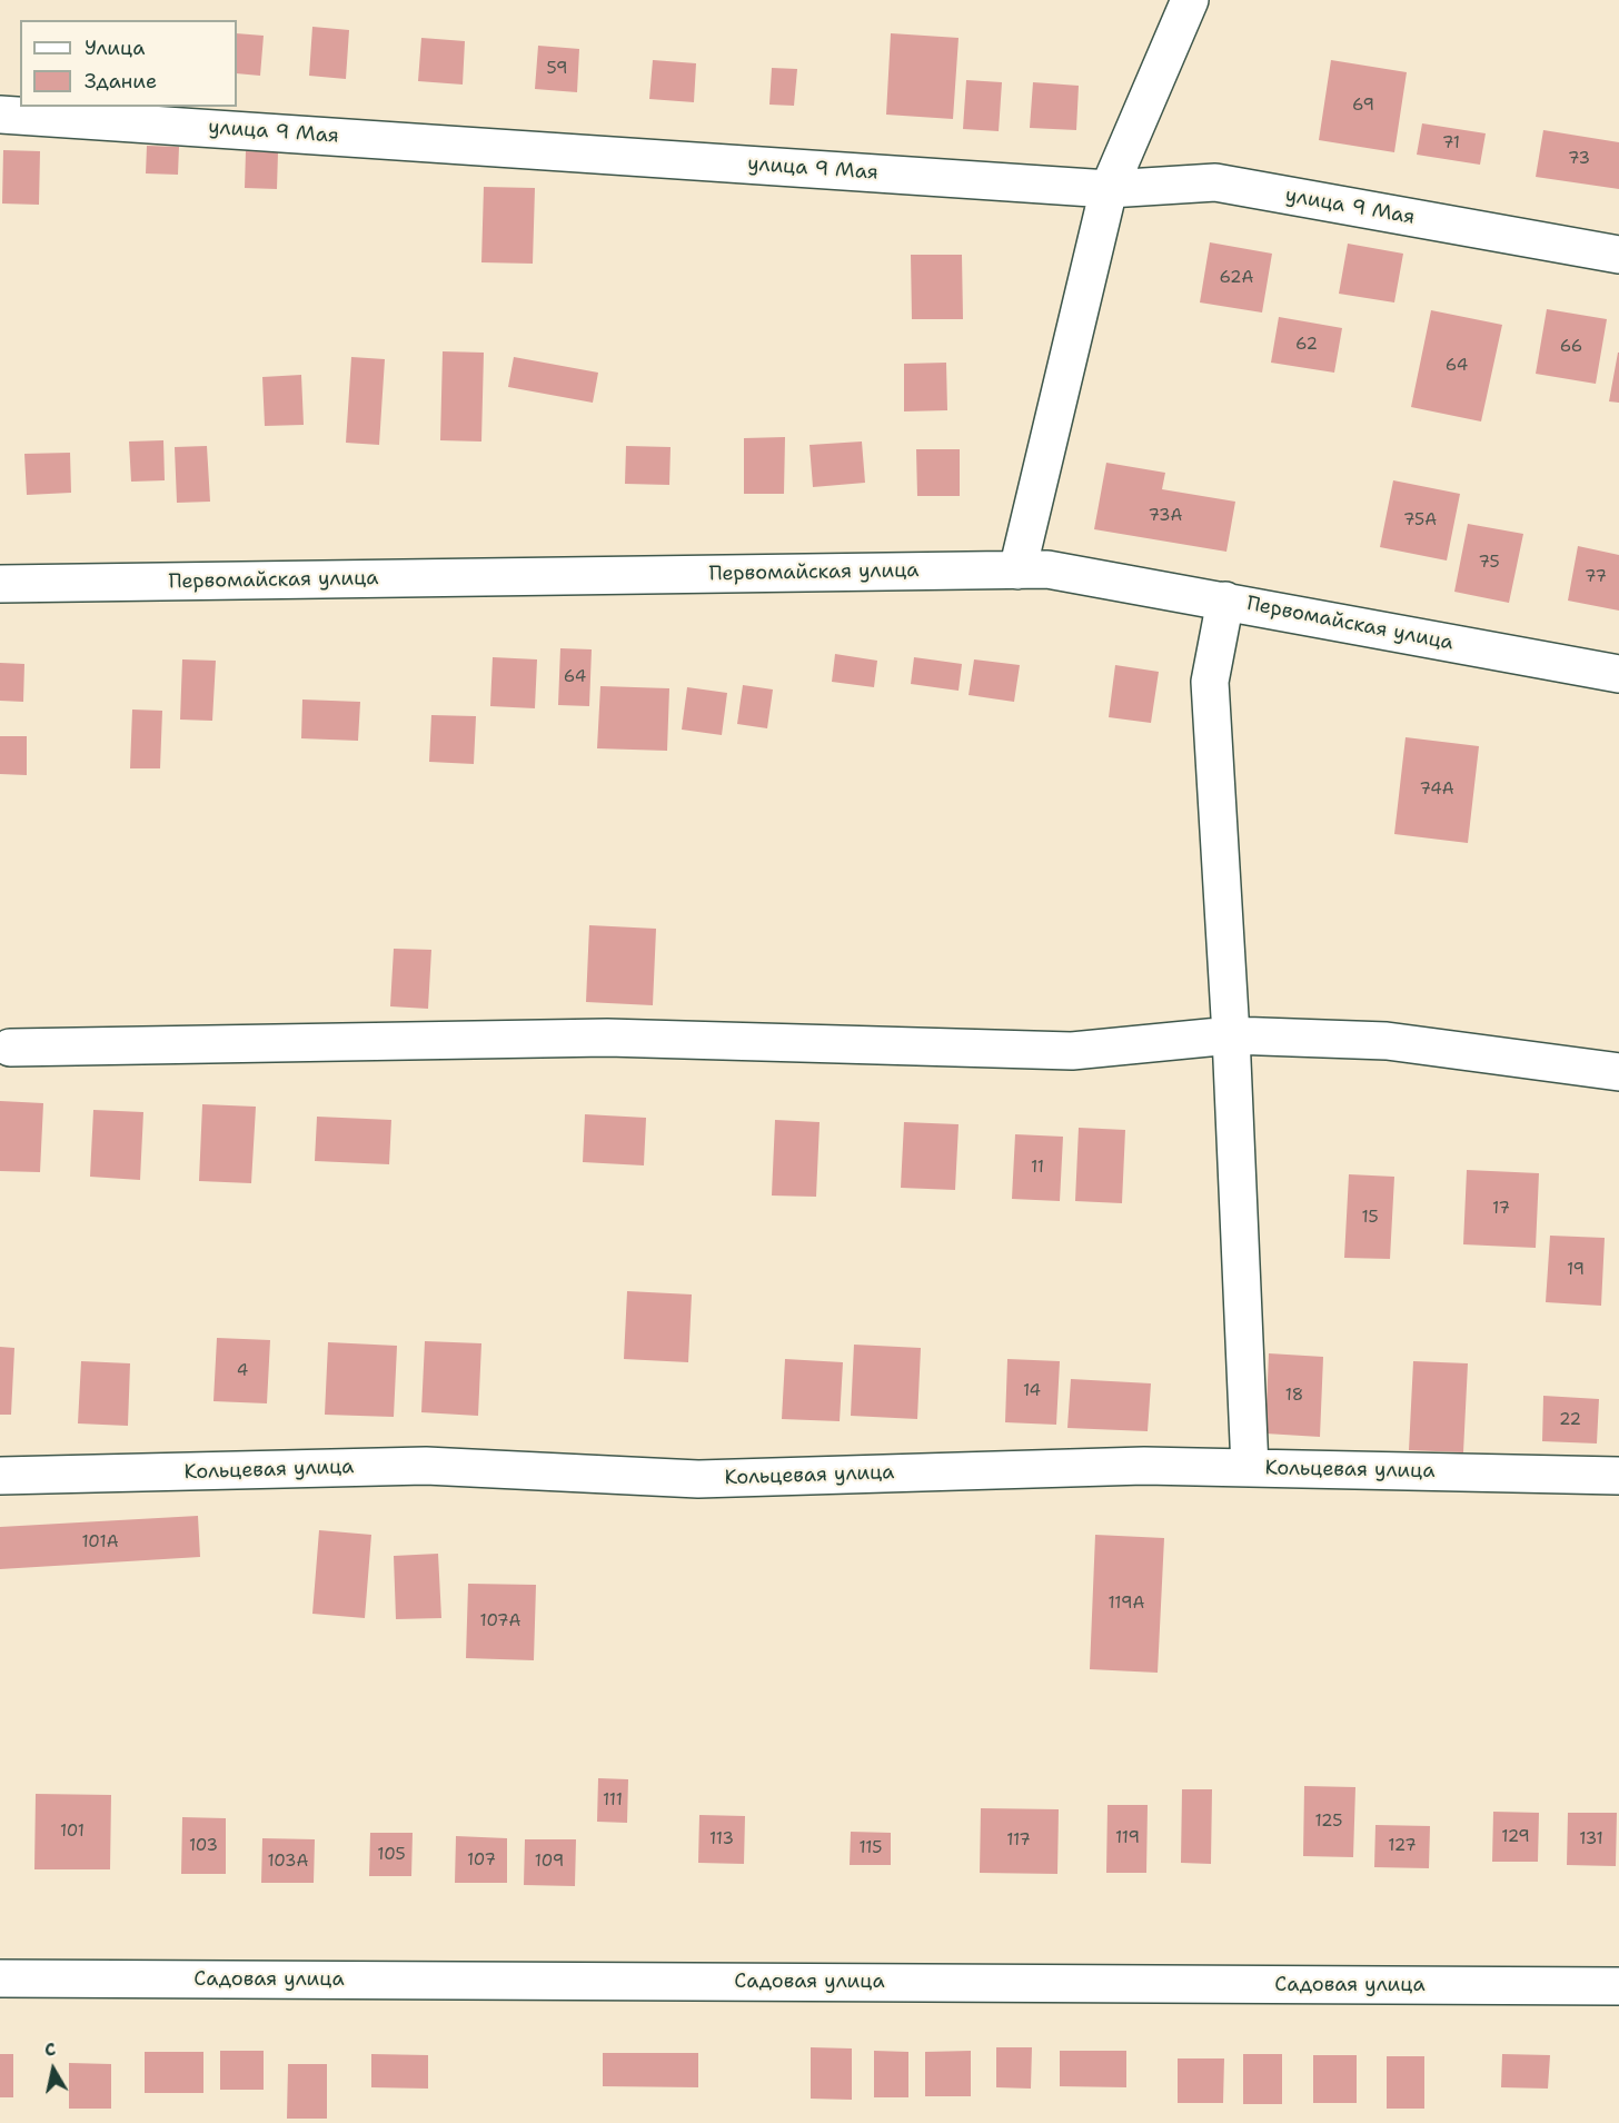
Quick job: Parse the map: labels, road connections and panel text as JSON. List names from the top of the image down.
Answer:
{
  "streets": {
    "street": [
      "улица 9 Мая",
      "Первомайская улица",
      "Кольцевая улица",
      "Садовая улица"
    ]
  },
  "house_numbers": [
    "59",
    "69",
    "71",
    "73",
    "62А",
    "62",
    "66",
    "64",
    "73А",
    "75А",
    "75",
    "77",
    "64",
    "74А",
    "11",
    "17",
    "15",
    "19",
    "4",
    "14",
    "18",
    "22",
    "101А",
    "119А",
    "107А",
    "111",
    "125",
    "101",
    "129",
    "119",
    "113",
    "131",
    "117",
    "103",
    "127",
    "115",
    "105",
    "107",
    "103А",
    "109"
  ],
  "legend": ["Улица", "Здание"],
  "north": "top"
}
